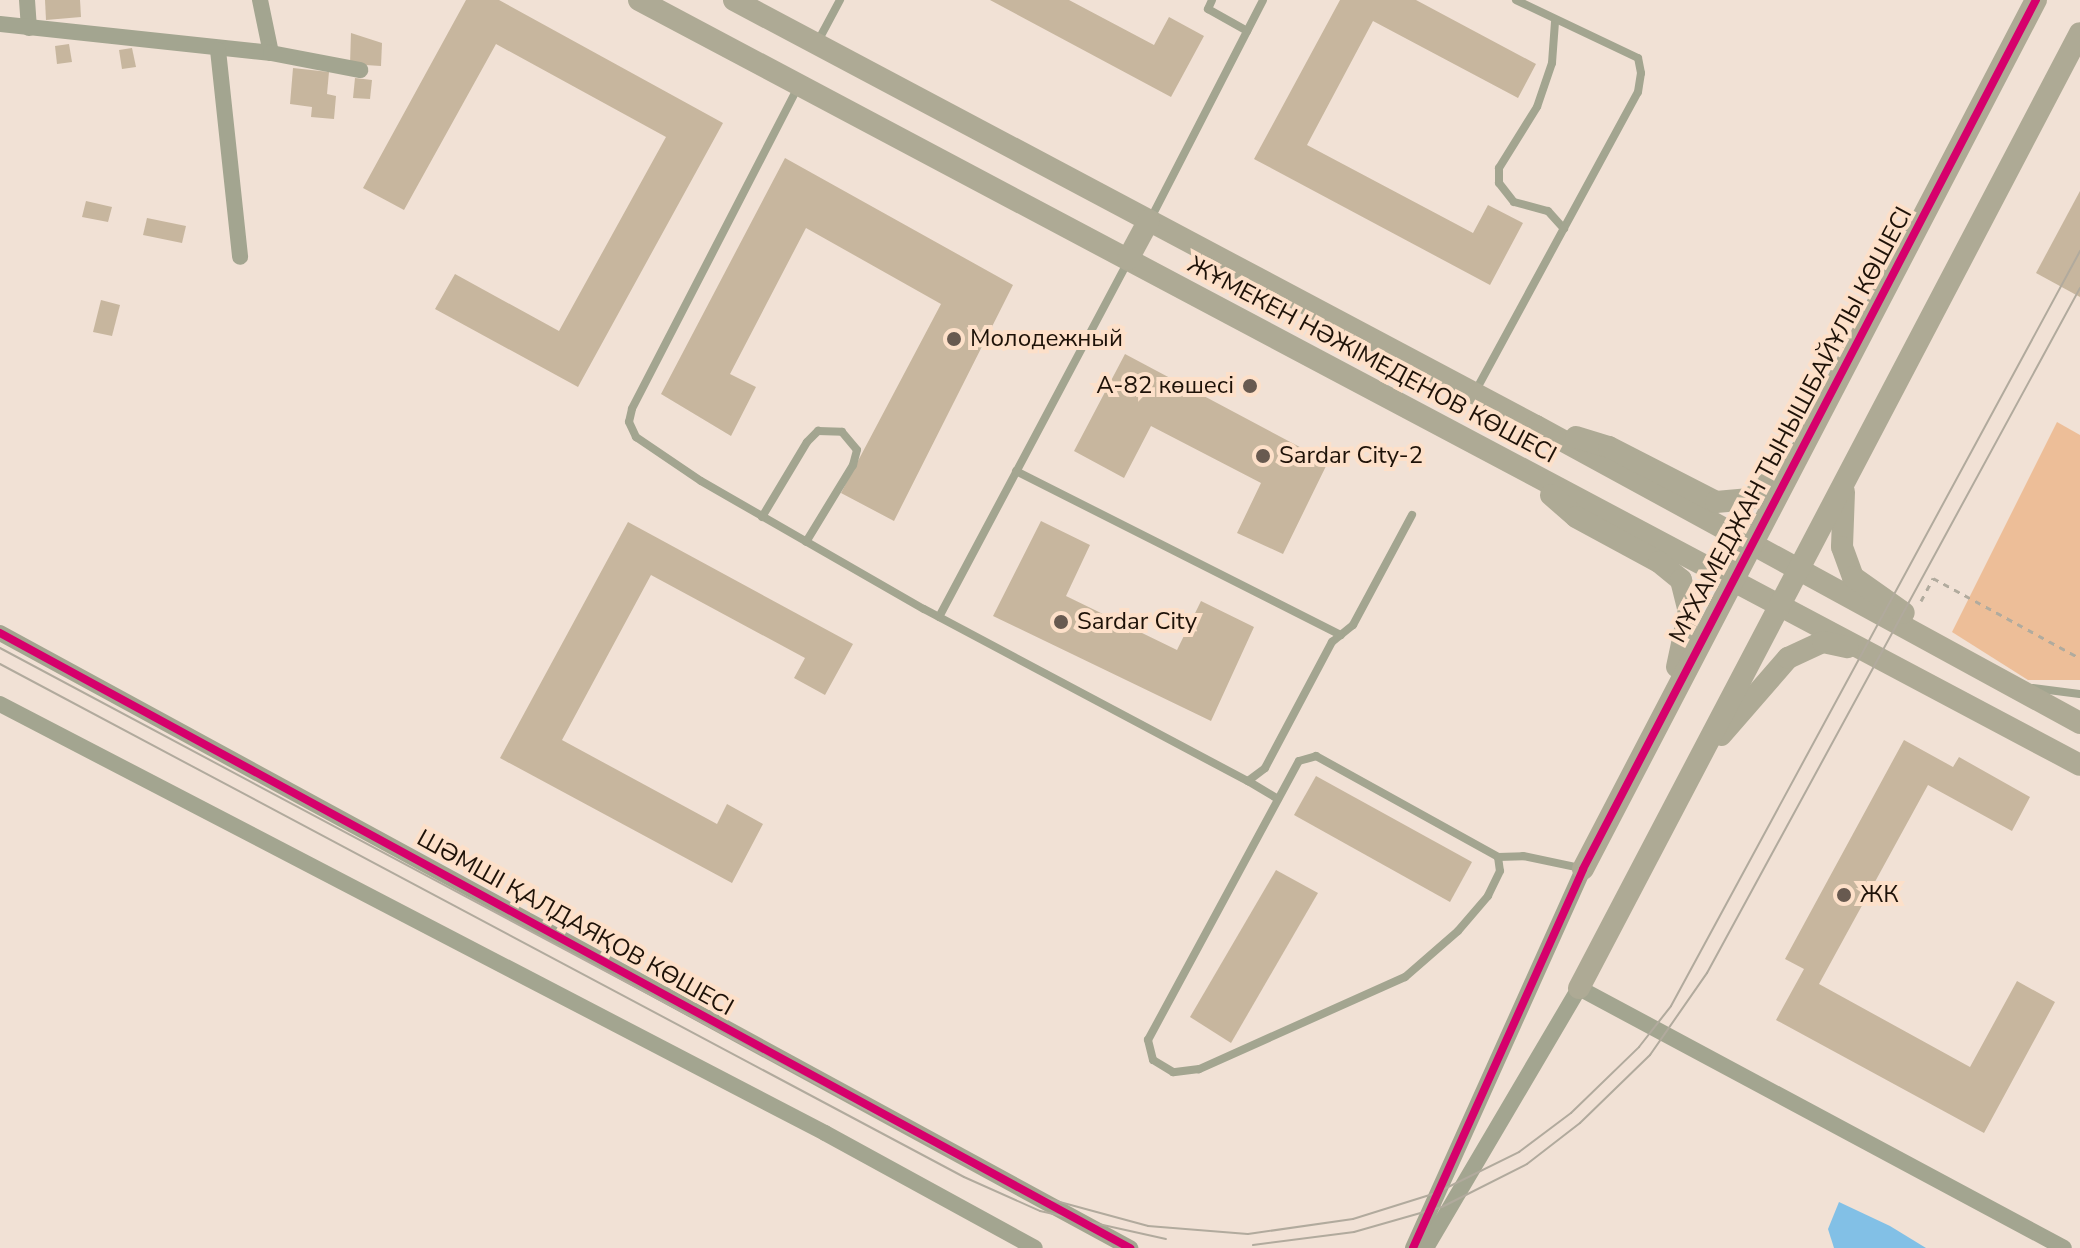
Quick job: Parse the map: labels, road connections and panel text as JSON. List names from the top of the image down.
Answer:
{
  "streets": {
    "main road": ["ЖҰМЕКЕН НӘЖІМЕДЕНОВ КӨШЕСІ", "МҰХАМЕДЖАН ТЫНЫШБАЙҰЛЫ КӨШЕСІ"],
    "street": ["ШӘМШІ ҚАЛДАЯҚОВ КӨШЕСІ"]
  },
  "crossings": [
    ["ЖҰМЕКЕН НӘЖІМЕДЕНОВ КӨШЕСІ", "МҰХАМЕДЖАН ТЫНЫШБАЙҰЛЫ КӨШЕСІ"]
  ],
  "places": [
    "Молодежный",
    "A-82 көшесі",
    "Sardar City-2",
    "Sardar City",
    "ЖК"
  ]
}
